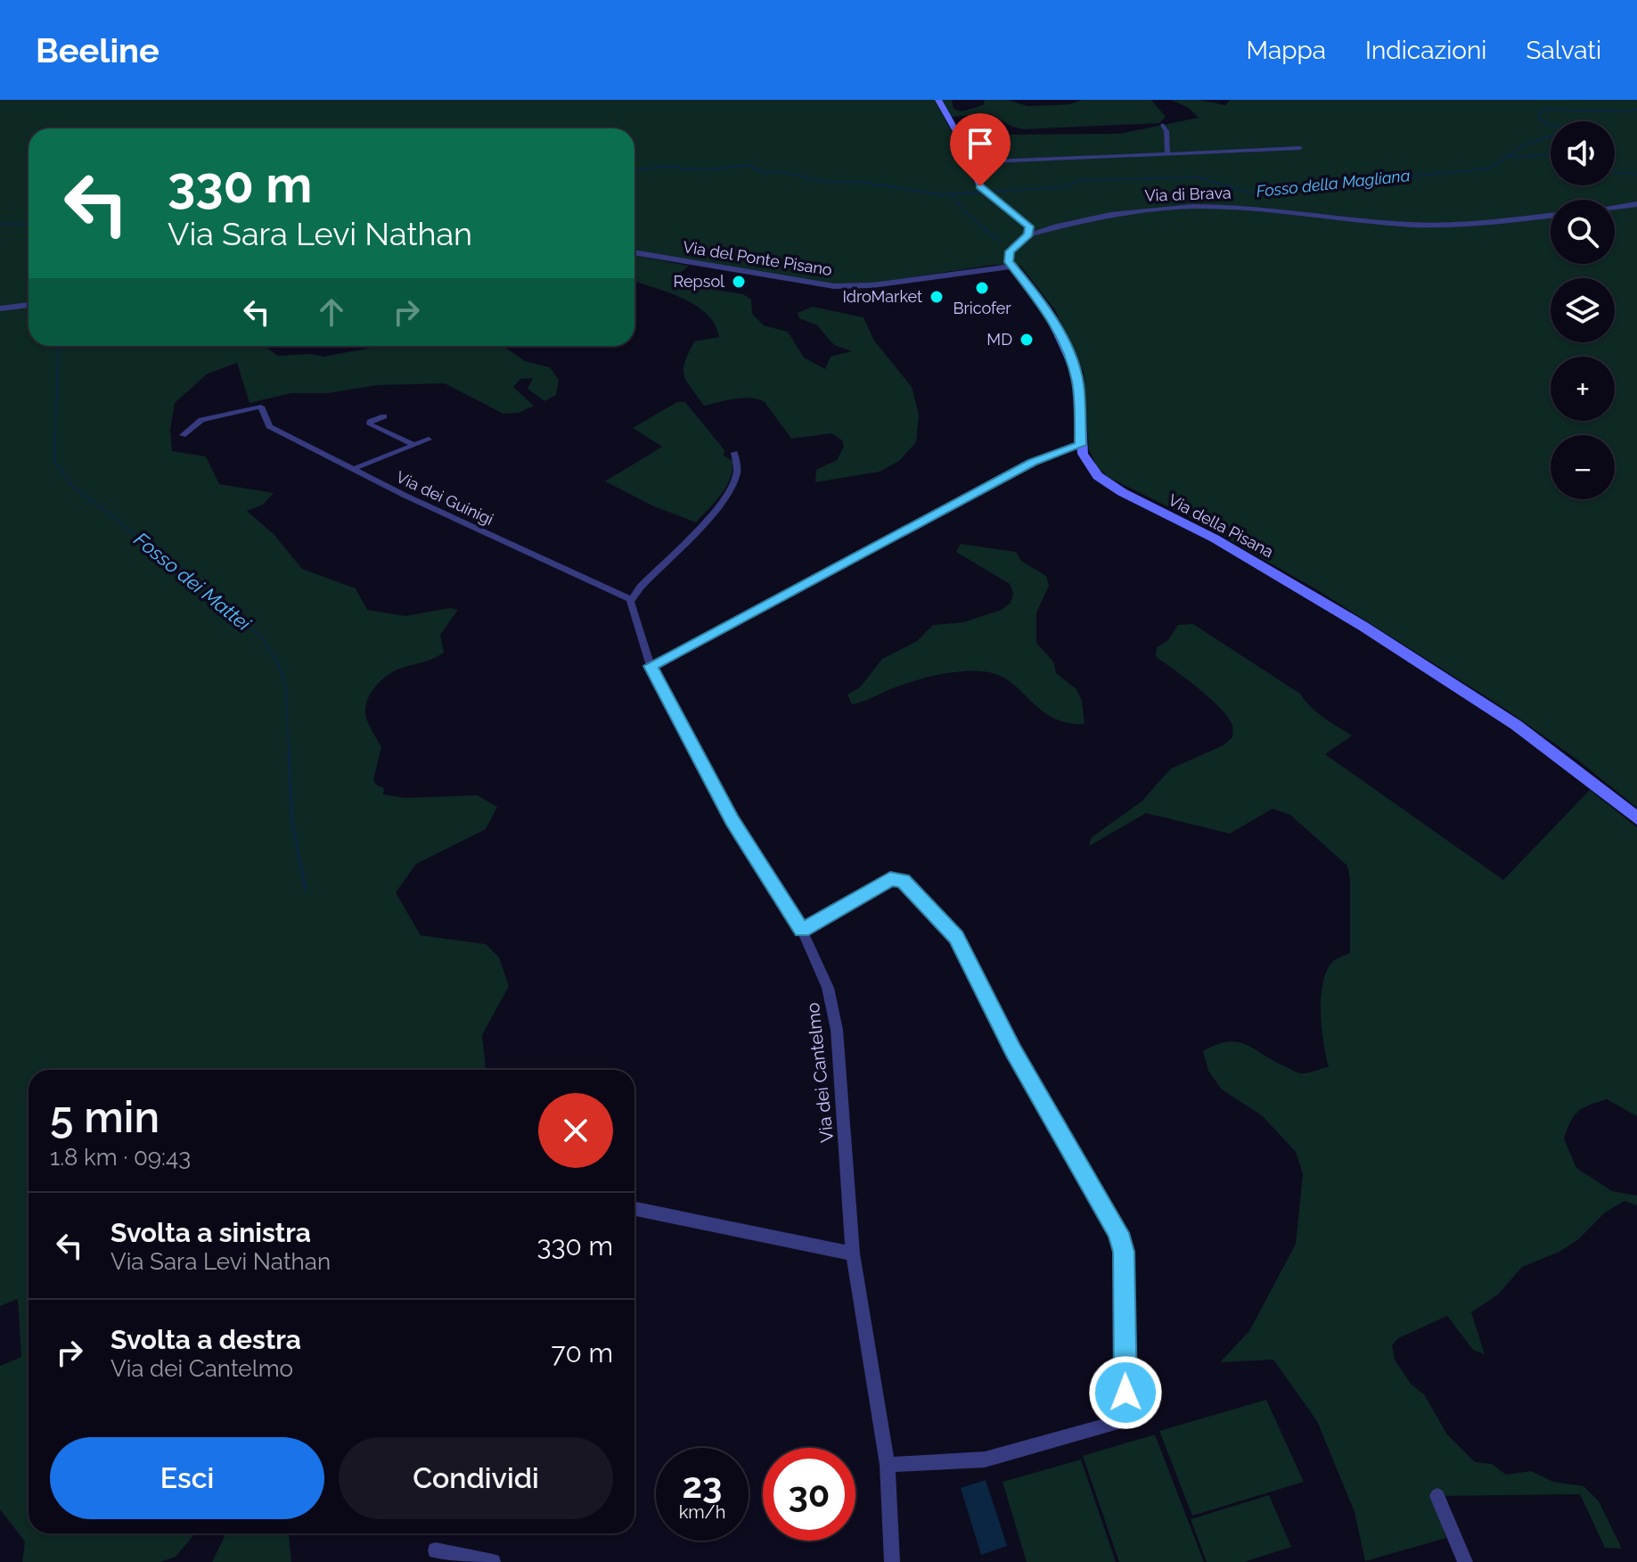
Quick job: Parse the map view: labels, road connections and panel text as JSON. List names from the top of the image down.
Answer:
{
  "streets": {
    "main road": ["Via della Pisana"],
    "street": [
      "Via di Brava",
      "Via del Ponte Pisano",
      "Via dei Guinigi",
      "Via dei Cantelmo"
    ]
  },
  "crossings": [
    ["Via del Ponte Pisano", "Via della Pisana"],
    ["Via dei Guinigi", "Via dei Cantelmo"]
  ],
  "water": ["Fosso della Magliana", "Fosso dei Mattei"],
  "places": [
    "Repsol",
    "Bricofer",
    "IdroMarket",
    "MD"
  ],
  "page": {
    "header": "Beeline",
    "nav": ["Mappa", "Indicazioni", "Salvati"],
    "map_buttons": ["+", "−"],
    "turn": ["330 m", "Via Sara Levi Nathan"],
    "heading": ["5 min", "1.8 km · 09:43"],
    "list": [
      {
        "name": "Svolta a sinistra",
        "note": "Via Sara Levi Nathan",
        "value": "330 m"
      },
      {
        "name": "Svolta a destra",
        "note": "Via dei Cantelmo",
        "value": "70 m"
      }
    ],
    "buttons": ["Esci", "Condividi"],
    "speed": "23 km/h",
    "limit": "30"
  }
}
